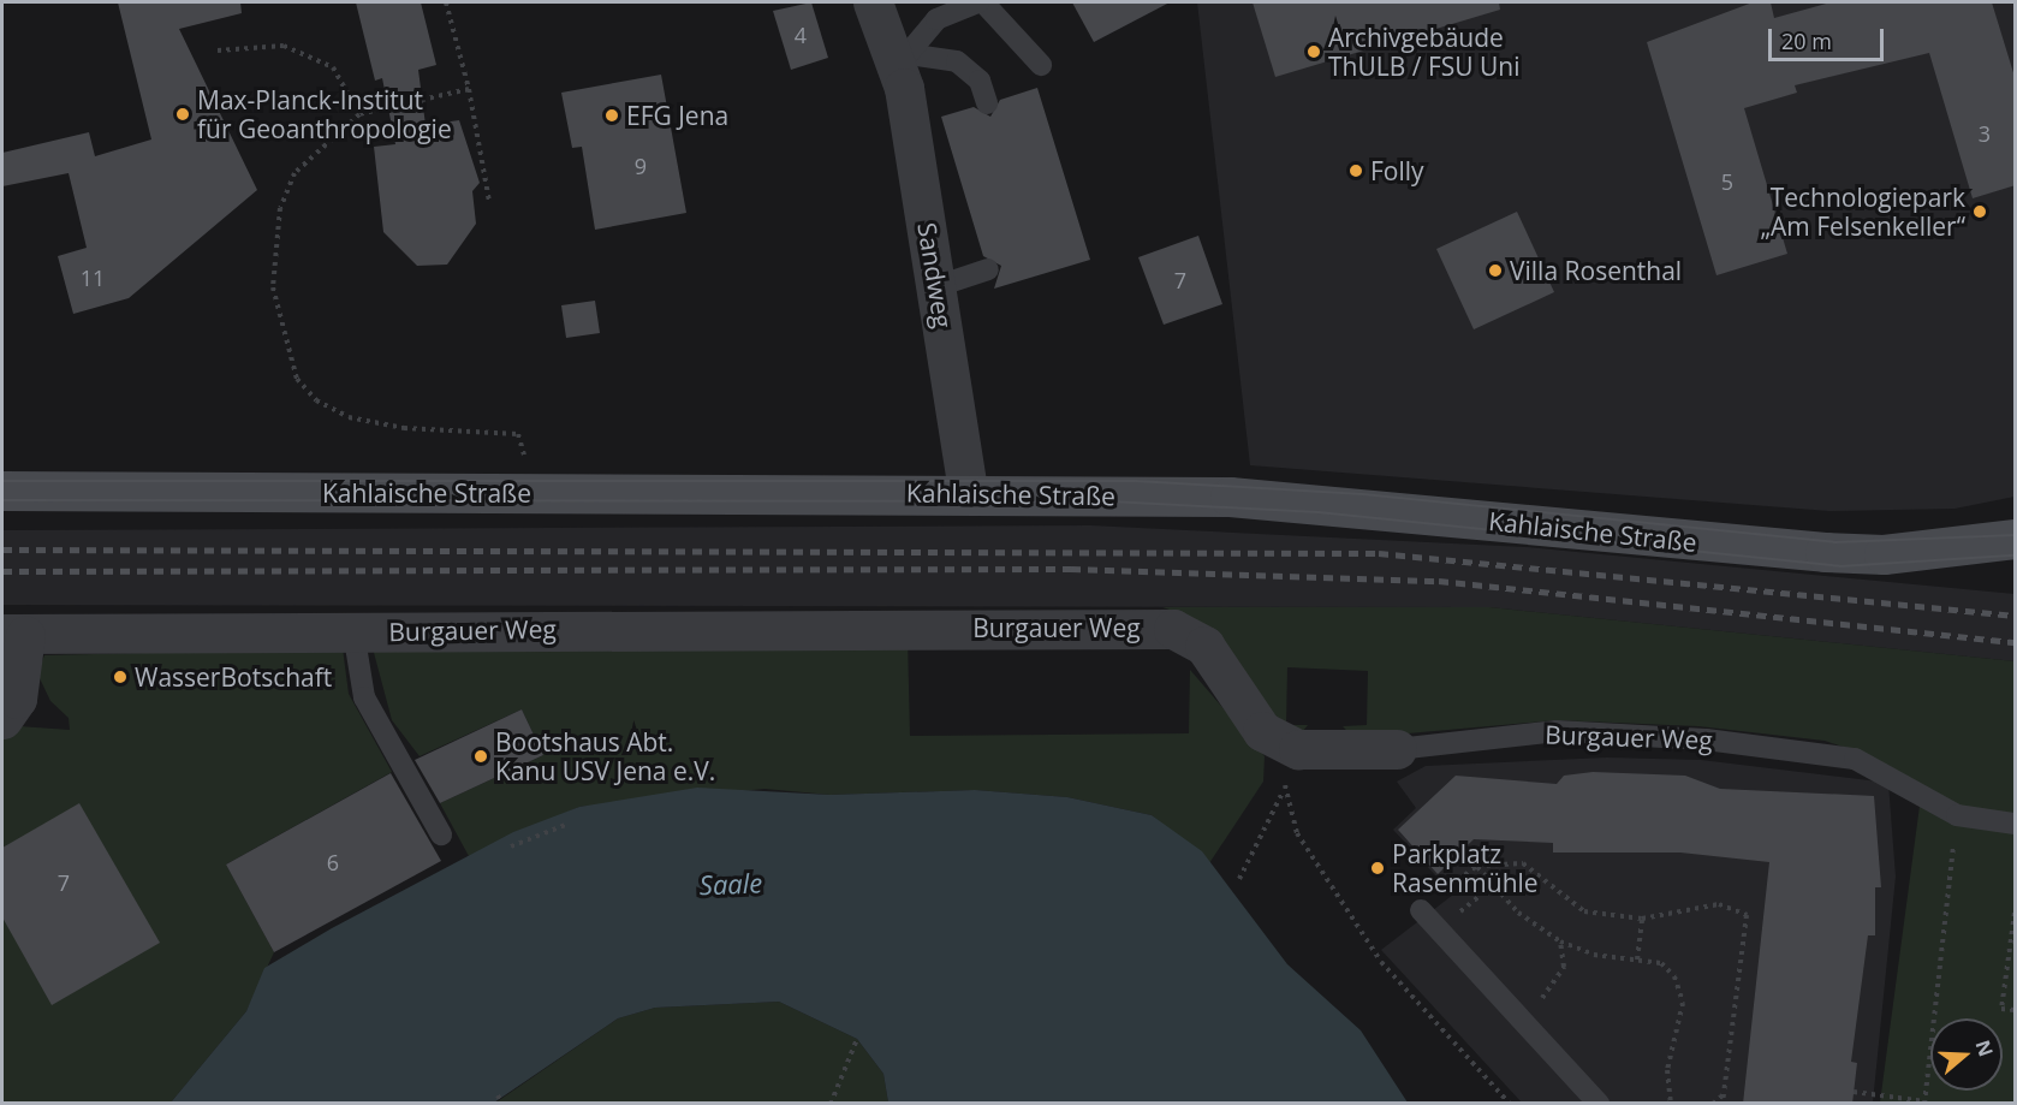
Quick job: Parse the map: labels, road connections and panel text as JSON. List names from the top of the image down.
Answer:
{
  "streets": {
    "main road": ["Kahlaische Straße"],
    "street": ["Sandweg", "Burgauer Weg"]
  },
  "crossings": [
    ["Sandweg", "Kahlaische Straße"]
  ],
  "water": ["Saale"],
  "places": [
    "Archivgebäude ThULB / FSU Uni",
    "Max-Planck-Institut für Geoanthropologie",
    "EFG Jena",
    "Folly",
    "Technologiepark „Am Felsenkeller“",
    "Villa Rosenthal",
    "WasserBotschaft",
    "Bootshaus Abt. Kanu USV Jena e.V.",
    "Parkplatz Rasenmühle"
  ],
  "house_numbers": [
    "4",
    "3",
    "9",
    "5",
    "11",
    "7",
    "6",
    "7"
  ],
  "scale_bar": "20 m",
  "north": "right"
}
